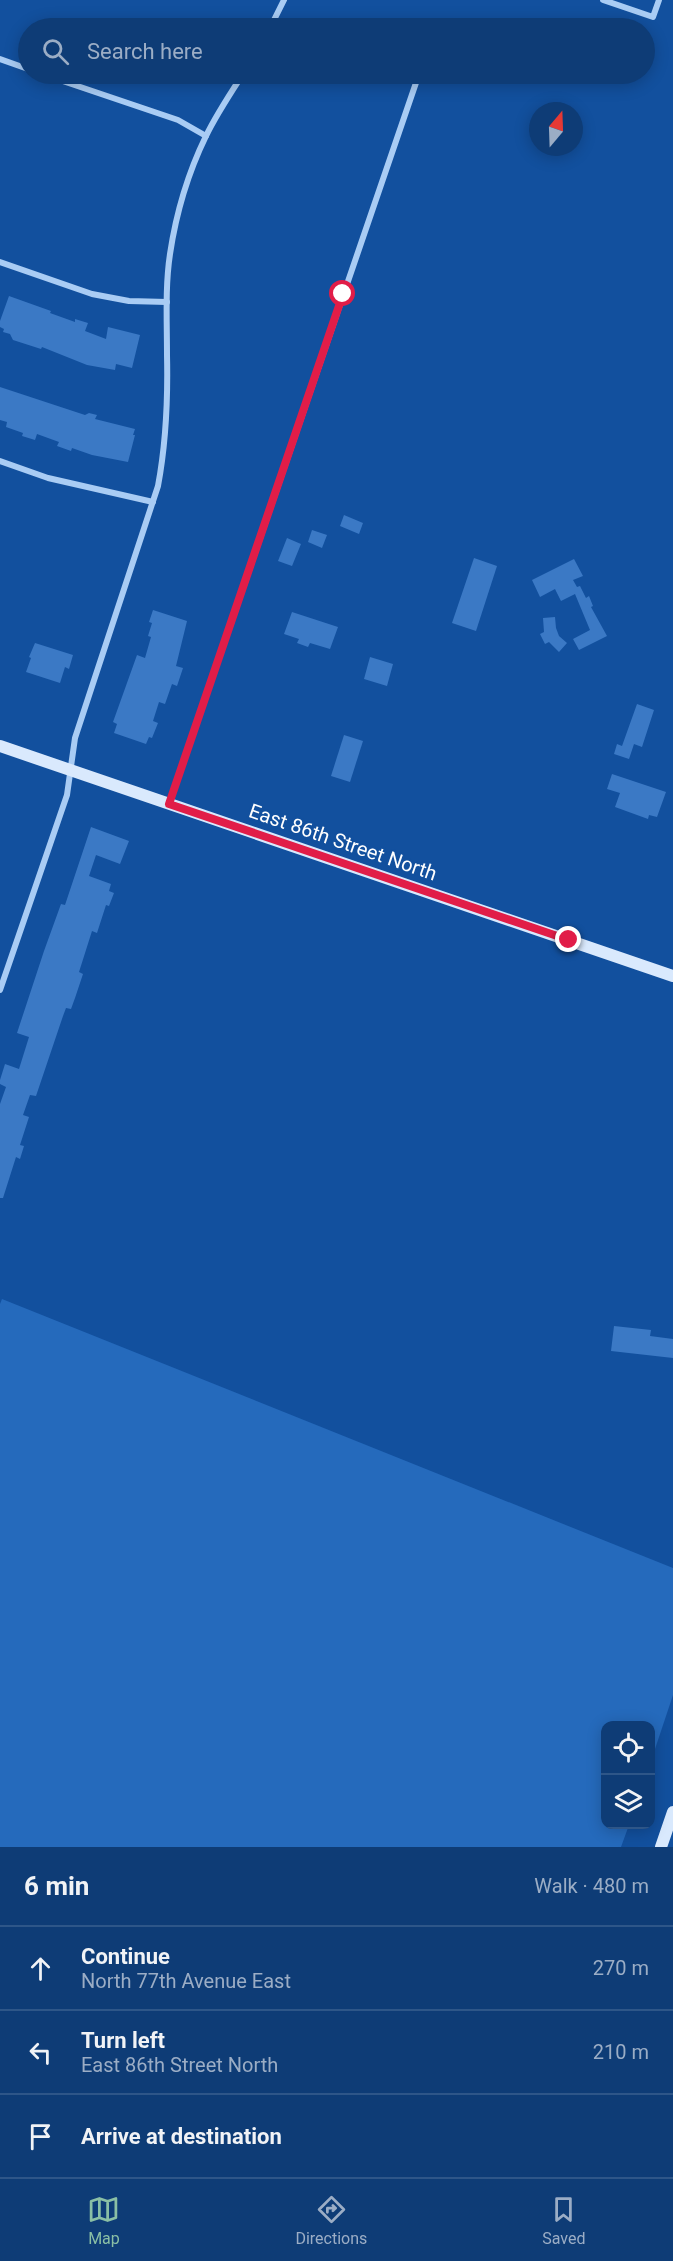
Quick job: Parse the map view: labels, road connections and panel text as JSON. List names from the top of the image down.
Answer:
{
  "streets": {
    "street": ["East 86th Street North"]
  },
  "north": "top",
  "page": {
    "search": "Search here",
    "heading": ["6 min", "Walk · 480 m"],
    "list": [
      ["Continue", "North 77th Avenue East", "270 m"],
      ["Turn left", "East 86th Street North", "210 m"],
      "Arrive at destination"
    ],
    "nav": ["Map", "Directions", "Saved"]
  }
}
